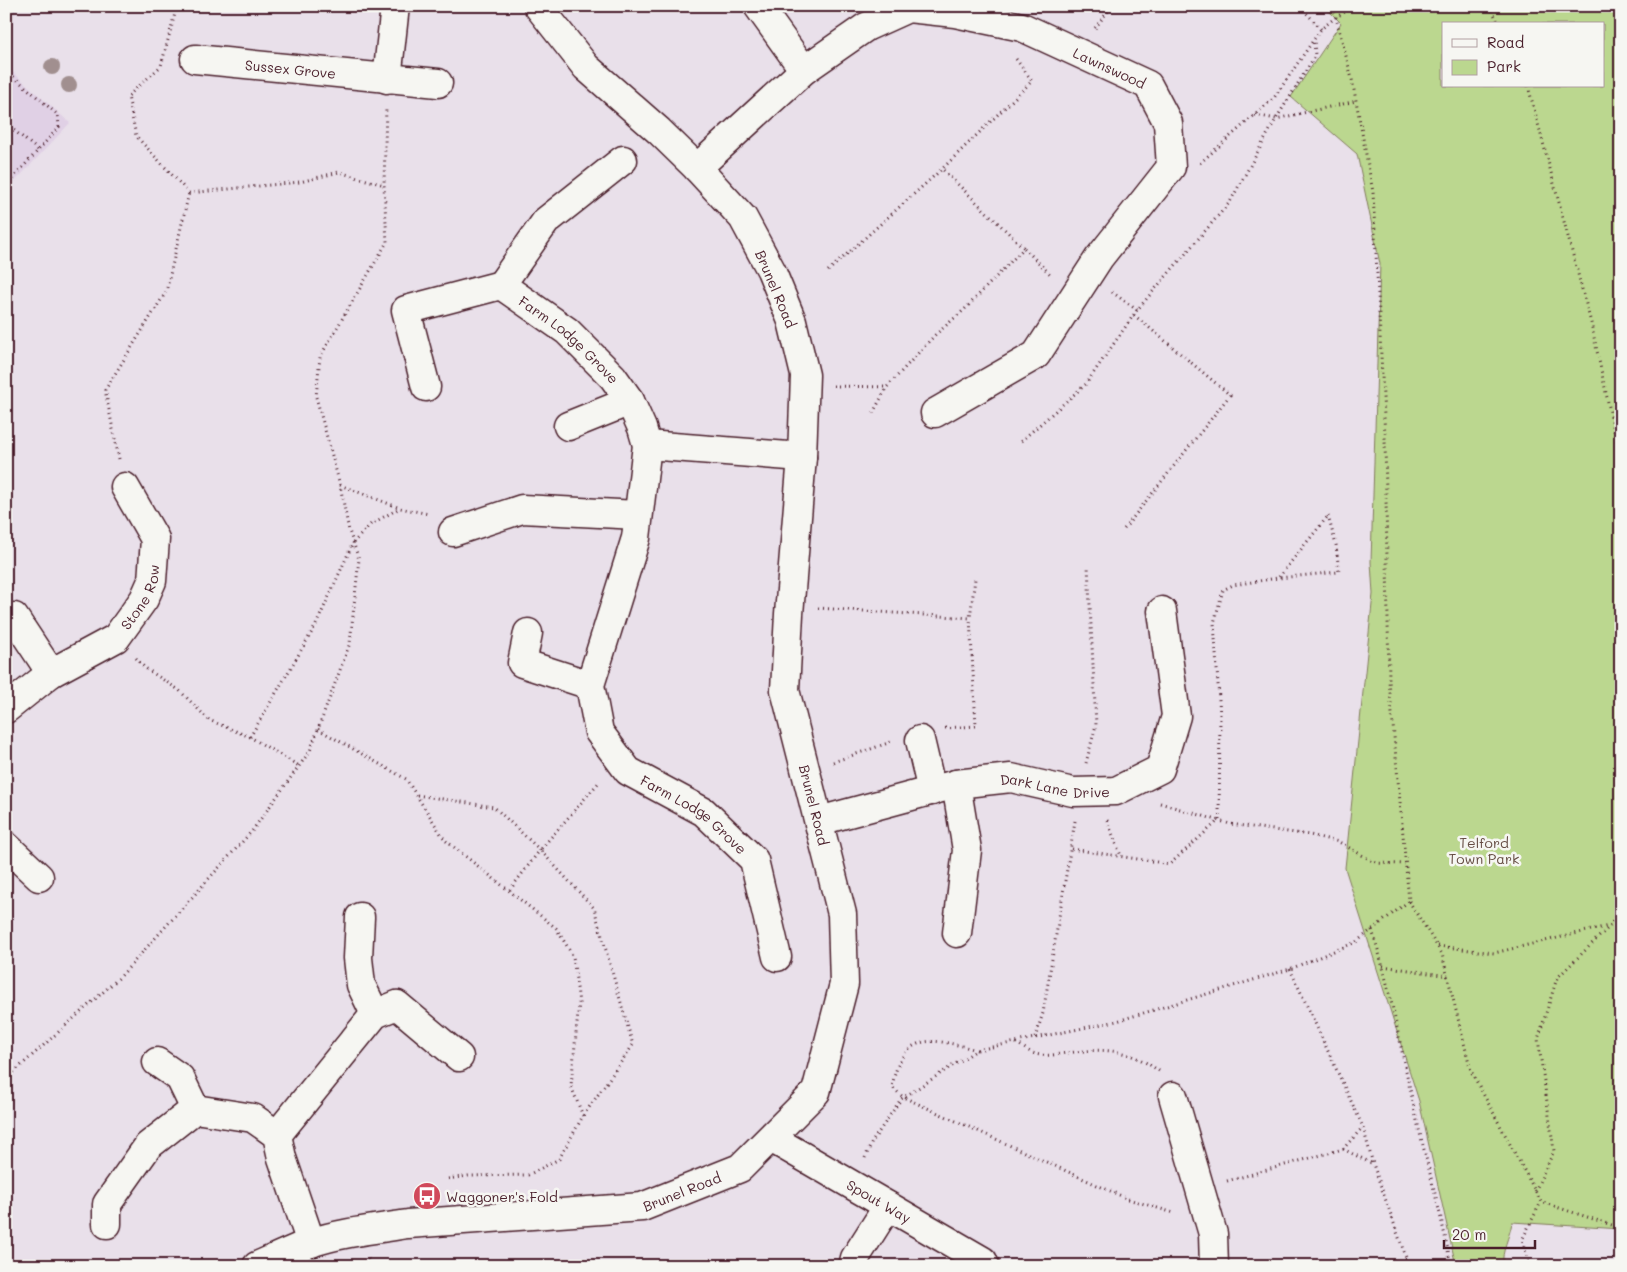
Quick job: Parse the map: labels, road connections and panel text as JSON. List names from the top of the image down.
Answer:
{
  "streets": {
    "street": [
      "Lawnswood",
      "Sussex Grove",
      "Brunel Road",
      "Farm Lodge Grove",
      "Stone Row",
      "Dark Lane Drive",
      "Spout Way"
    ]
  },
  "crossings": [
    ["Lawnswood", "Brunel Road"],
    ["Brunel Road", "Dark Lane Drive"],
    ["Brunel Road", "Spout Way"]
  ],
  "parks": ["Telford Town Park"],
  "places": {
    "bus stop": ["Waggoner's Fold"]
  },
  "legend": ["Road", "Park"],
  "scale_bar": "20 m"
}
